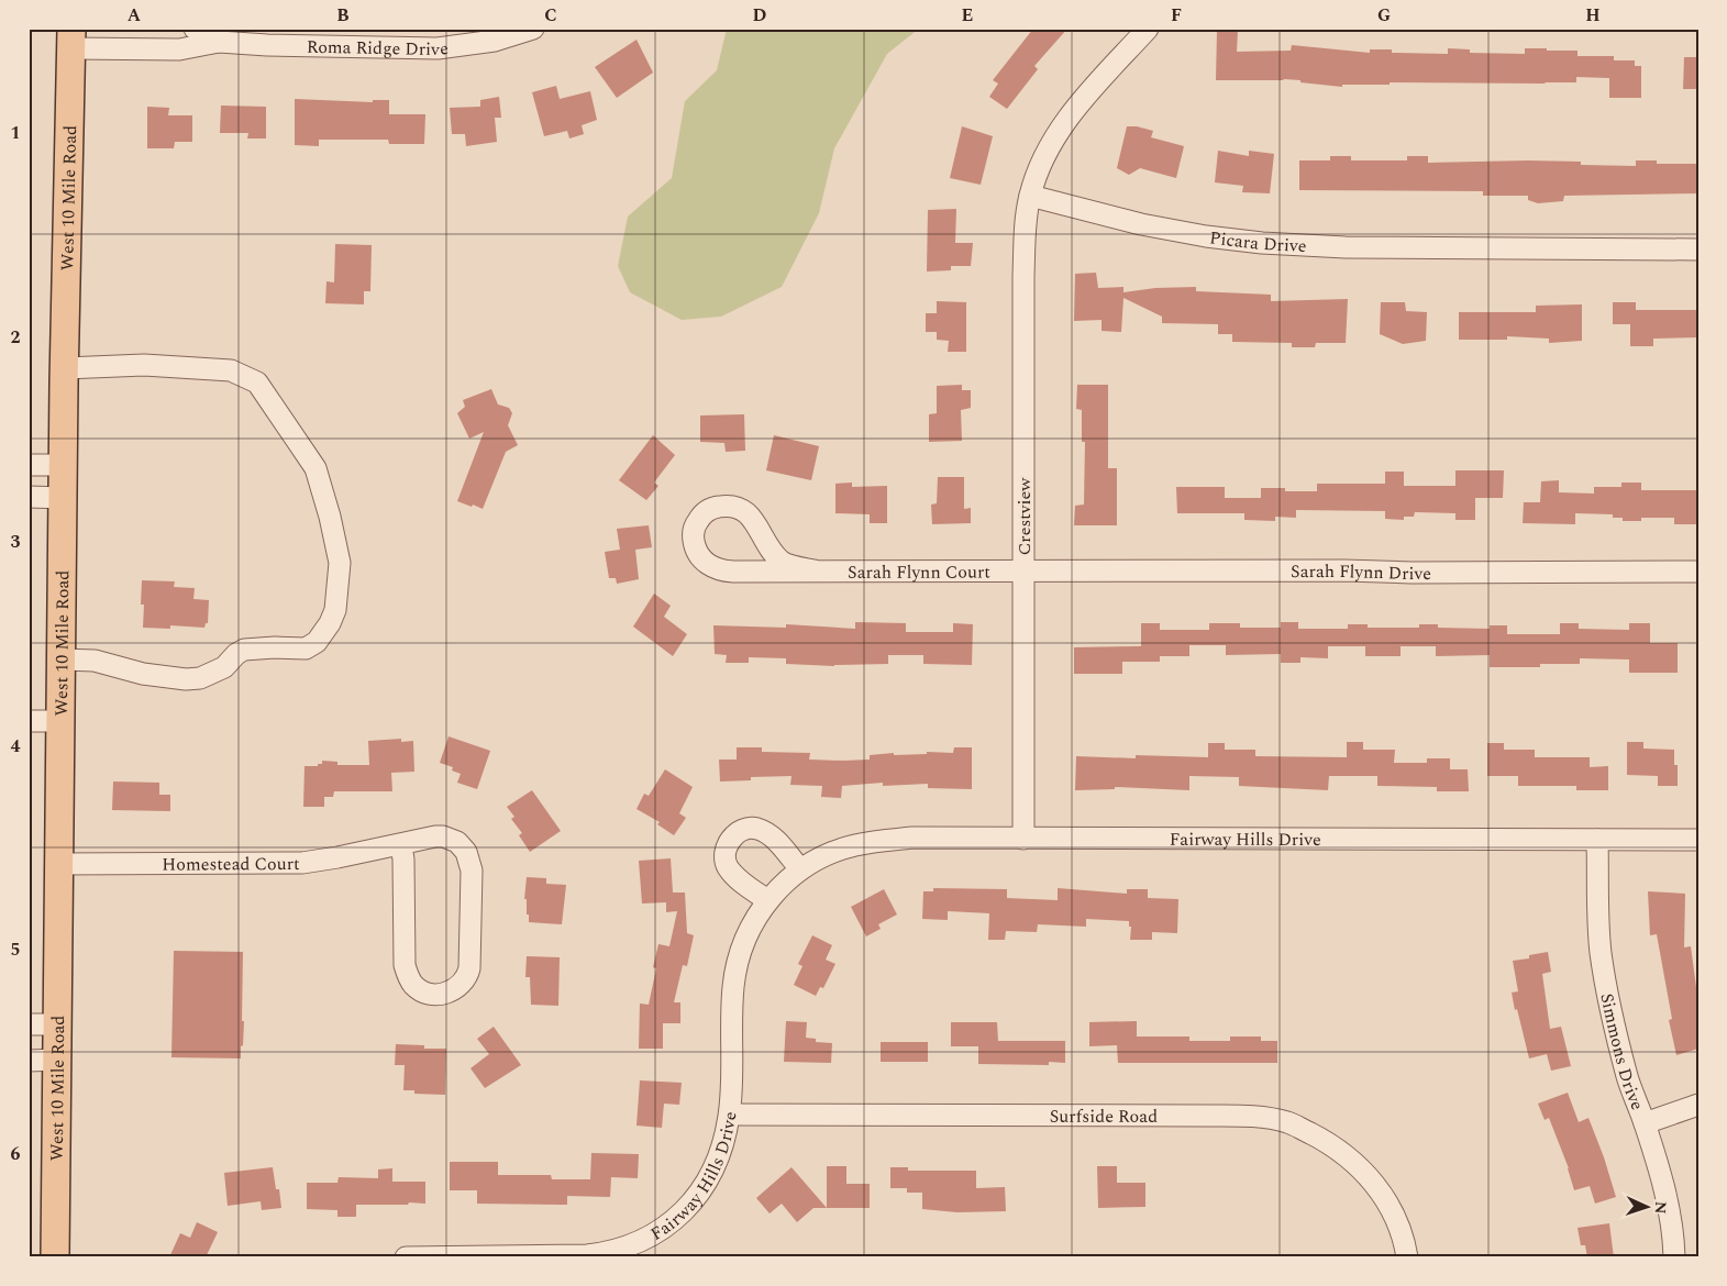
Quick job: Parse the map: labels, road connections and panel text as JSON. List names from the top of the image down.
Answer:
{
  "streets": {
    "main road": ["West 10 Mile Road"],
    "street": [
      "Roma Ridge Drive",
      "Picara Drive",
      "Crestview",
      "Sarah Flynn Court",
      "Sarah Flynn Drive",
      "Fairway Hills Drive",
      "Homestead Court",
      "Simmons Drive",
      "Surfside Road"
    ]
  },
  "crossings": [
    ["Roma Ridge Drive", "West 10 Mile Road"],
    ["West 10 Mile Road", "Homestead Court"],
    ["Picara Drive", "Crestview"],
    ["Crestview", "Sarah Flynn Court"],
    ["Crestview", "Sarah Flynn Drive"],
    ["Crestview", "Fairway Hills Drive"],
    ["Sarah Flynn Court", "Sarah Flynn Drive"],
    ["Fairway Hills Drive", "Simmons Drive"],
    ["Fairway Hills Drive", "Surfside Road"]
  ],
  "north": "right",
  "grid": {
    "columns": [
      "A",
      "B",
      "C",
      "D",
      "E",
      "F",
      "G",
      "H"
    ],
    "rows": [
      "1",
      "2",
      "3",
      "4",
      "5",
      "6"
    ]
  }
}
